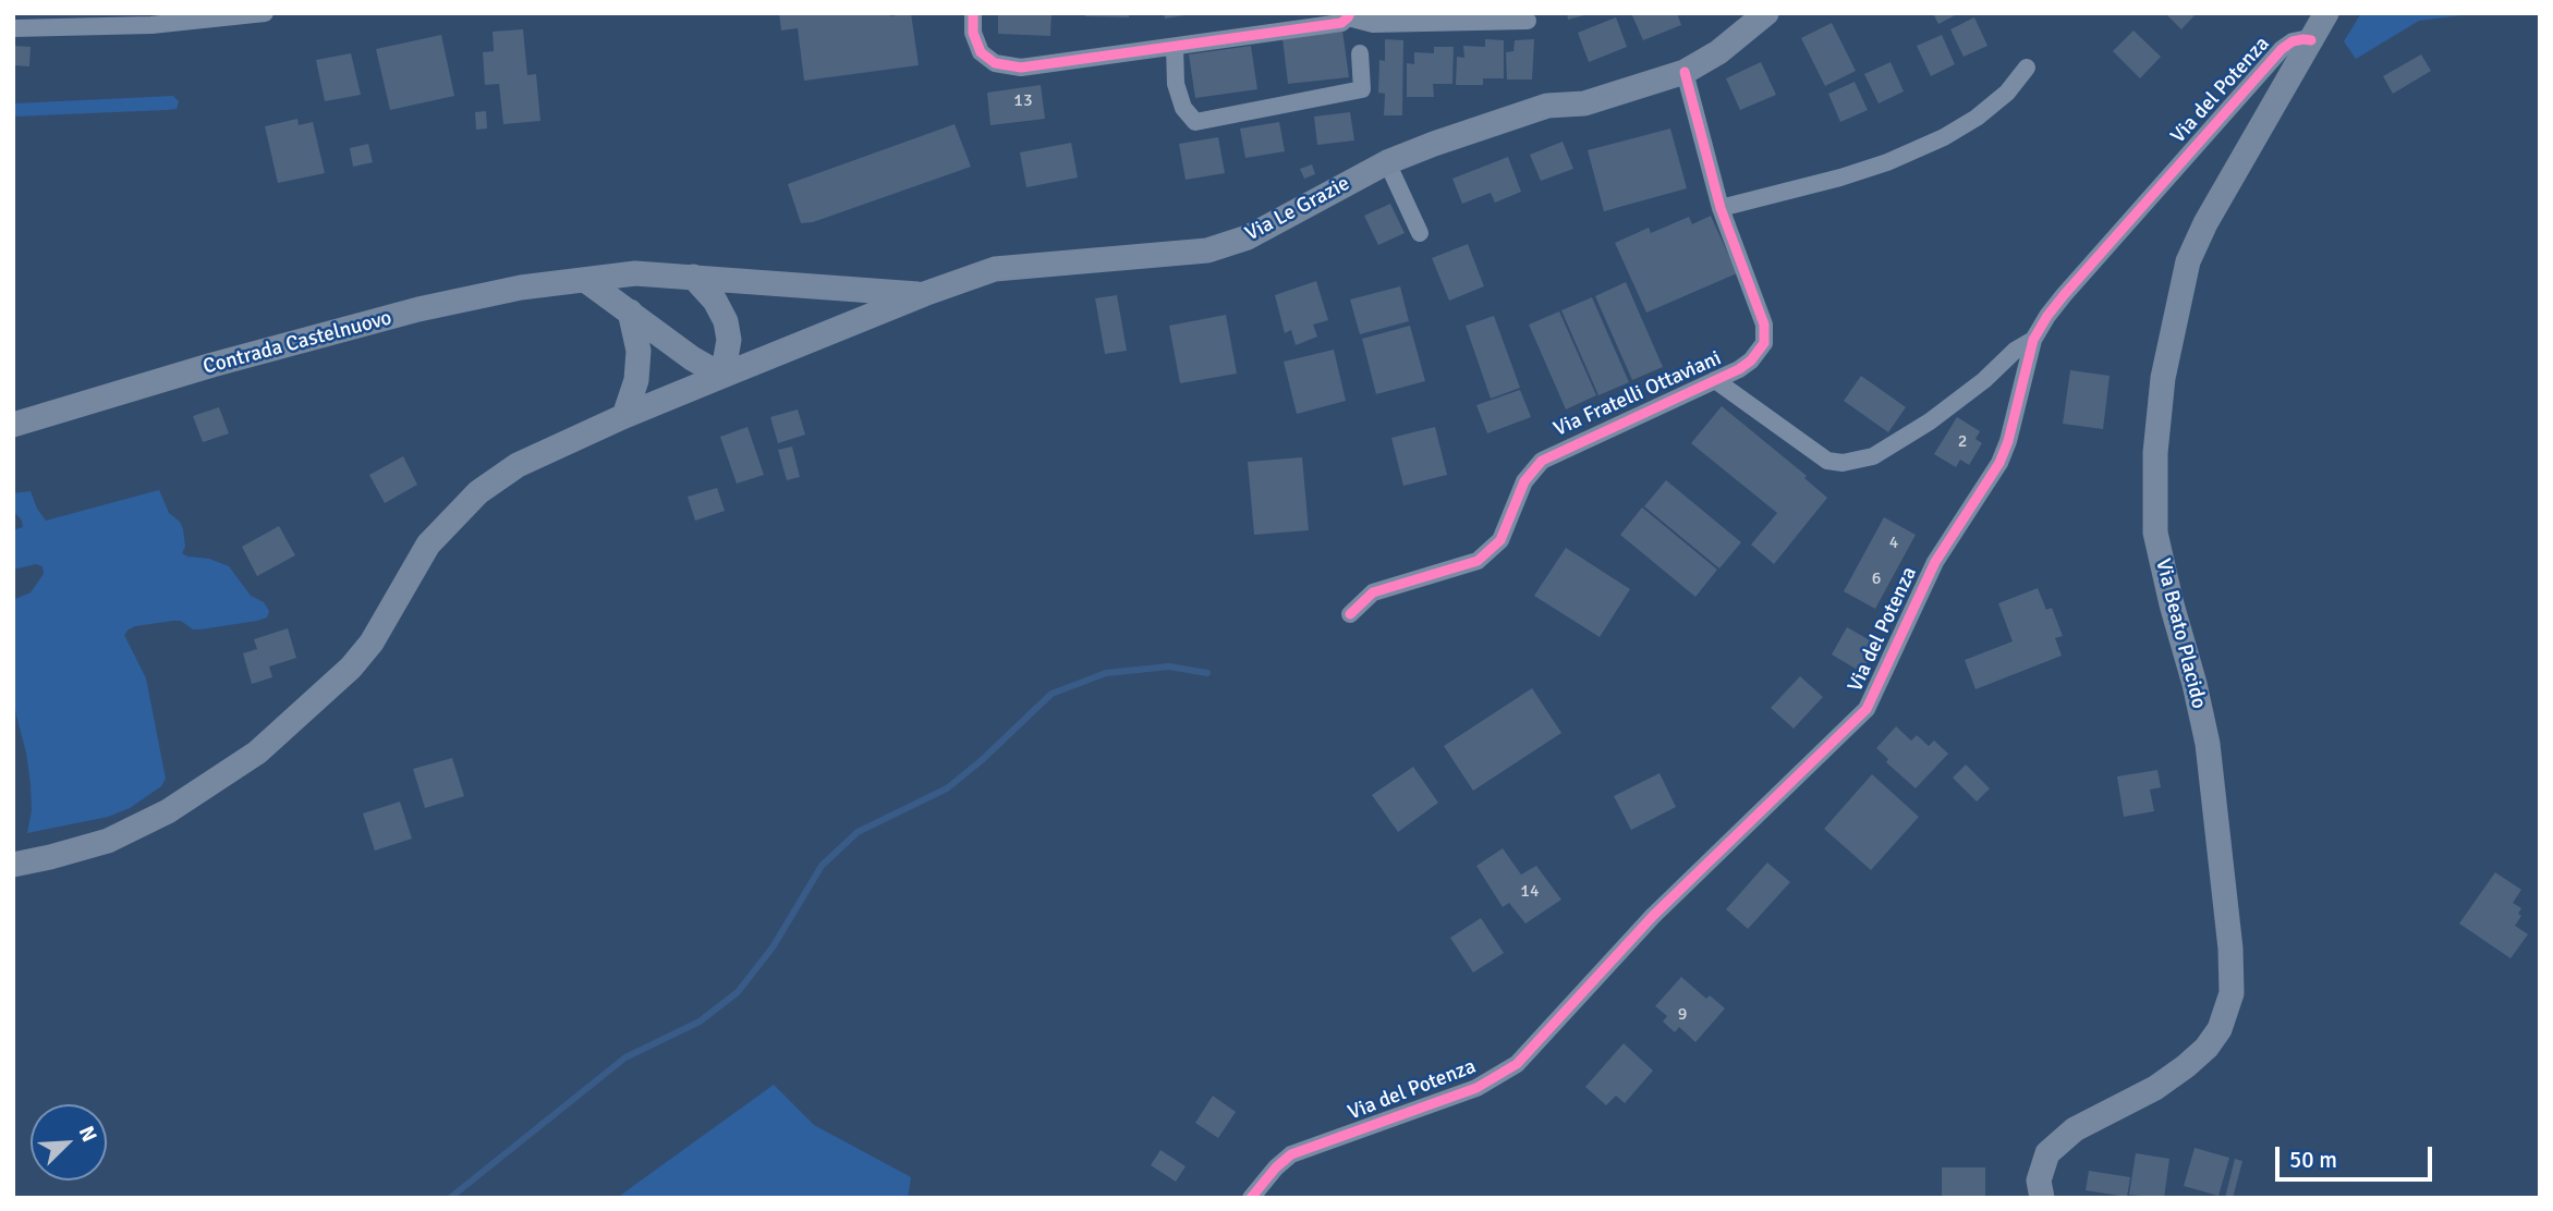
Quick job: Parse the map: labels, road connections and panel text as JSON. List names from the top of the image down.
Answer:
{
  "streets": {
    "main road": ["Via Le Grazie", "Contrada Castelnuovo", "Via Beato Placido"],
    "street": ["Via del Potenza", "Via Fratelli Ottaviani"]
  },
  "crossings": [
    ["Via del Potenza", "Via Fratelli Ottaviani"],
    ["Via del Potenza", "Via Beato Placido"],
    ["Via Le Grazie", "Contrada Castelnuovo"],
    ["Via Le Grazie", "Via Fratelli Ottaviani"]
  ],
  "house_numbers": [
    "13",
    "2",
    "4",
    "6",
    "14",
    "9"
  ],
  "scale_bar": "50 m",
  "north": "top right"
}
